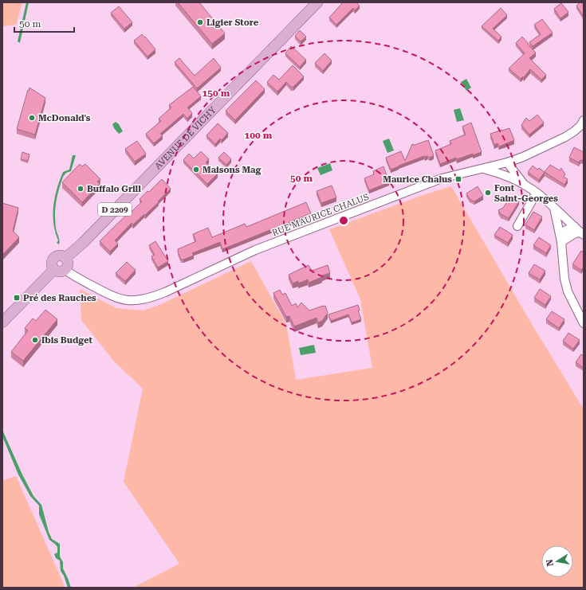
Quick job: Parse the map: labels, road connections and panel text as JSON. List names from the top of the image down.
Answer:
{
  "streets": {
    "main road": ["AVENUE DE VICHY", "D 2209"],
    "street": ["RUE MAURICE CHALUS"]
  },
  "crossings": [
    ["AVENUE DE VICHY", "RUE MAURICE CHALUS"]
  ],
  "places": {
    "other": [
      "Ligier Store",
      "McDonald's",
      "Maisons Mag",
      "Buffalo Grill",
      "Font Saint-Georges",
      "Ibis Budget"
    ],
    "transit": ["Maurice Chalus", "Pré des Rauches"]
  },
  "scale_bar": "50 m",
  "north": "left",
  "rings": ["150 m", "100 m", "50 m"]
}
